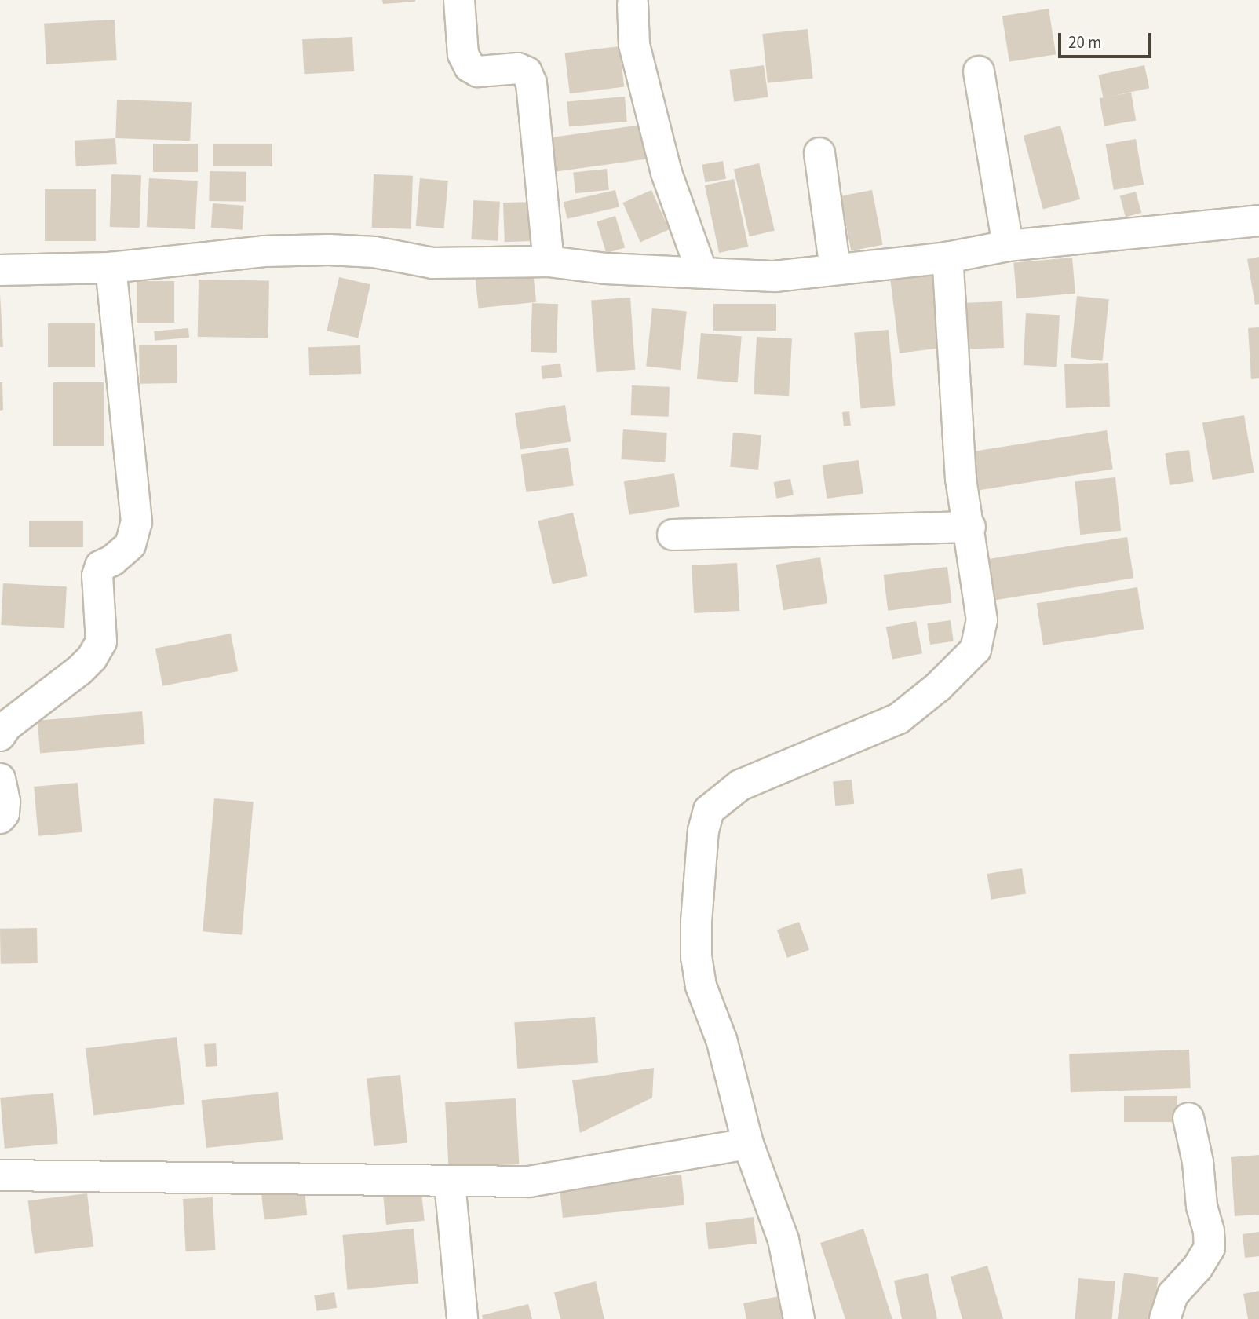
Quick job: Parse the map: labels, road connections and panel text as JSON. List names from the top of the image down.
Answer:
{
  "scale_bar": "20 m"
}
